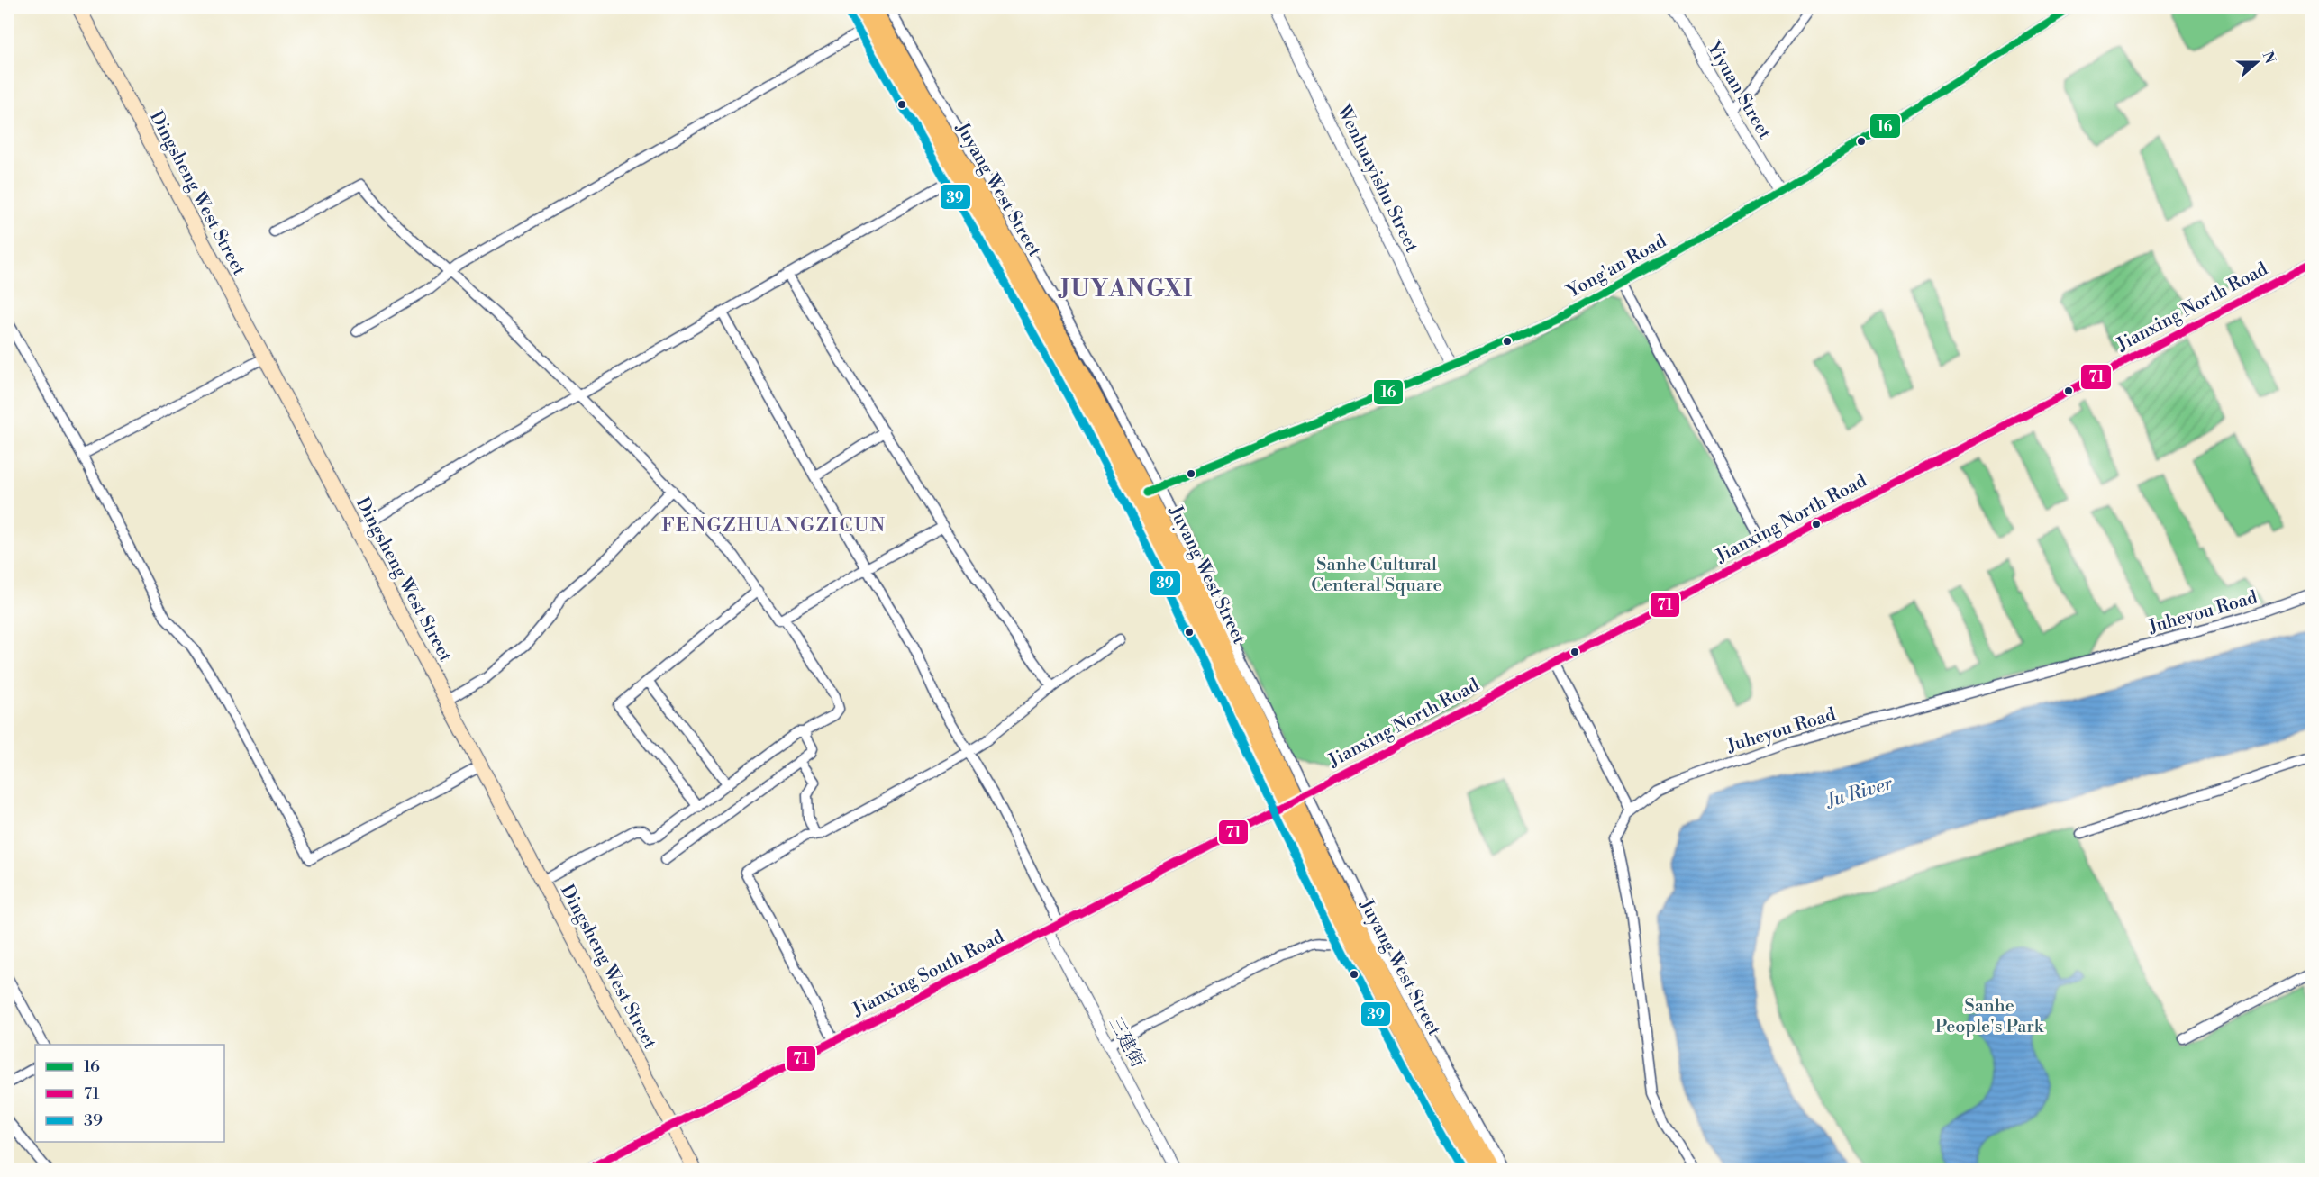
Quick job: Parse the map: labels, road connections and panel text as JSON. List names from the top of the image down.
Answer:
{
  "streets": {
    "highway": ["Juyang West Street"],
    "main road": ["Dingsheng West Street"],
    "street": [
      "Yiyuan Street",
      "Wenhuayishu Street",
      "Yong'an Road",
      "Jianxing North Road",
      "Juheyou Road",
      "Jianxing South Road",
      "三建街"
    ]
  },
  "crossings": [
    ["Yiyuan Street", "Yong'an Road"],
    ["Wenhuayishu Street", "Yong'an Road"],
    ["Juyang West Street", "Yong'an Road"],
    ["Juyang West Street", "Jianxing North Road"],
    ["Juyang West Street", "Jianxing South Road"],
    ["Dingsheng West Street", "Jianxing South Road"],
    ["Jianxing North Road", "Jianxing South Road"],
    ["Jianxing South Road", "三建街"]
  ],
  "districts": ["JUYANGXI", "FENGZHUANGZICUN"],
  "water": ["Ju River"],
  "parks": ["Sanhe Cultural Centeral Square", "Sanhe People's Park"],
  "lines": ["transit line 16", "transit line 39", "transit line 71"],
  "legend": ["16", "71", "39"],
  "north": "right"
}
